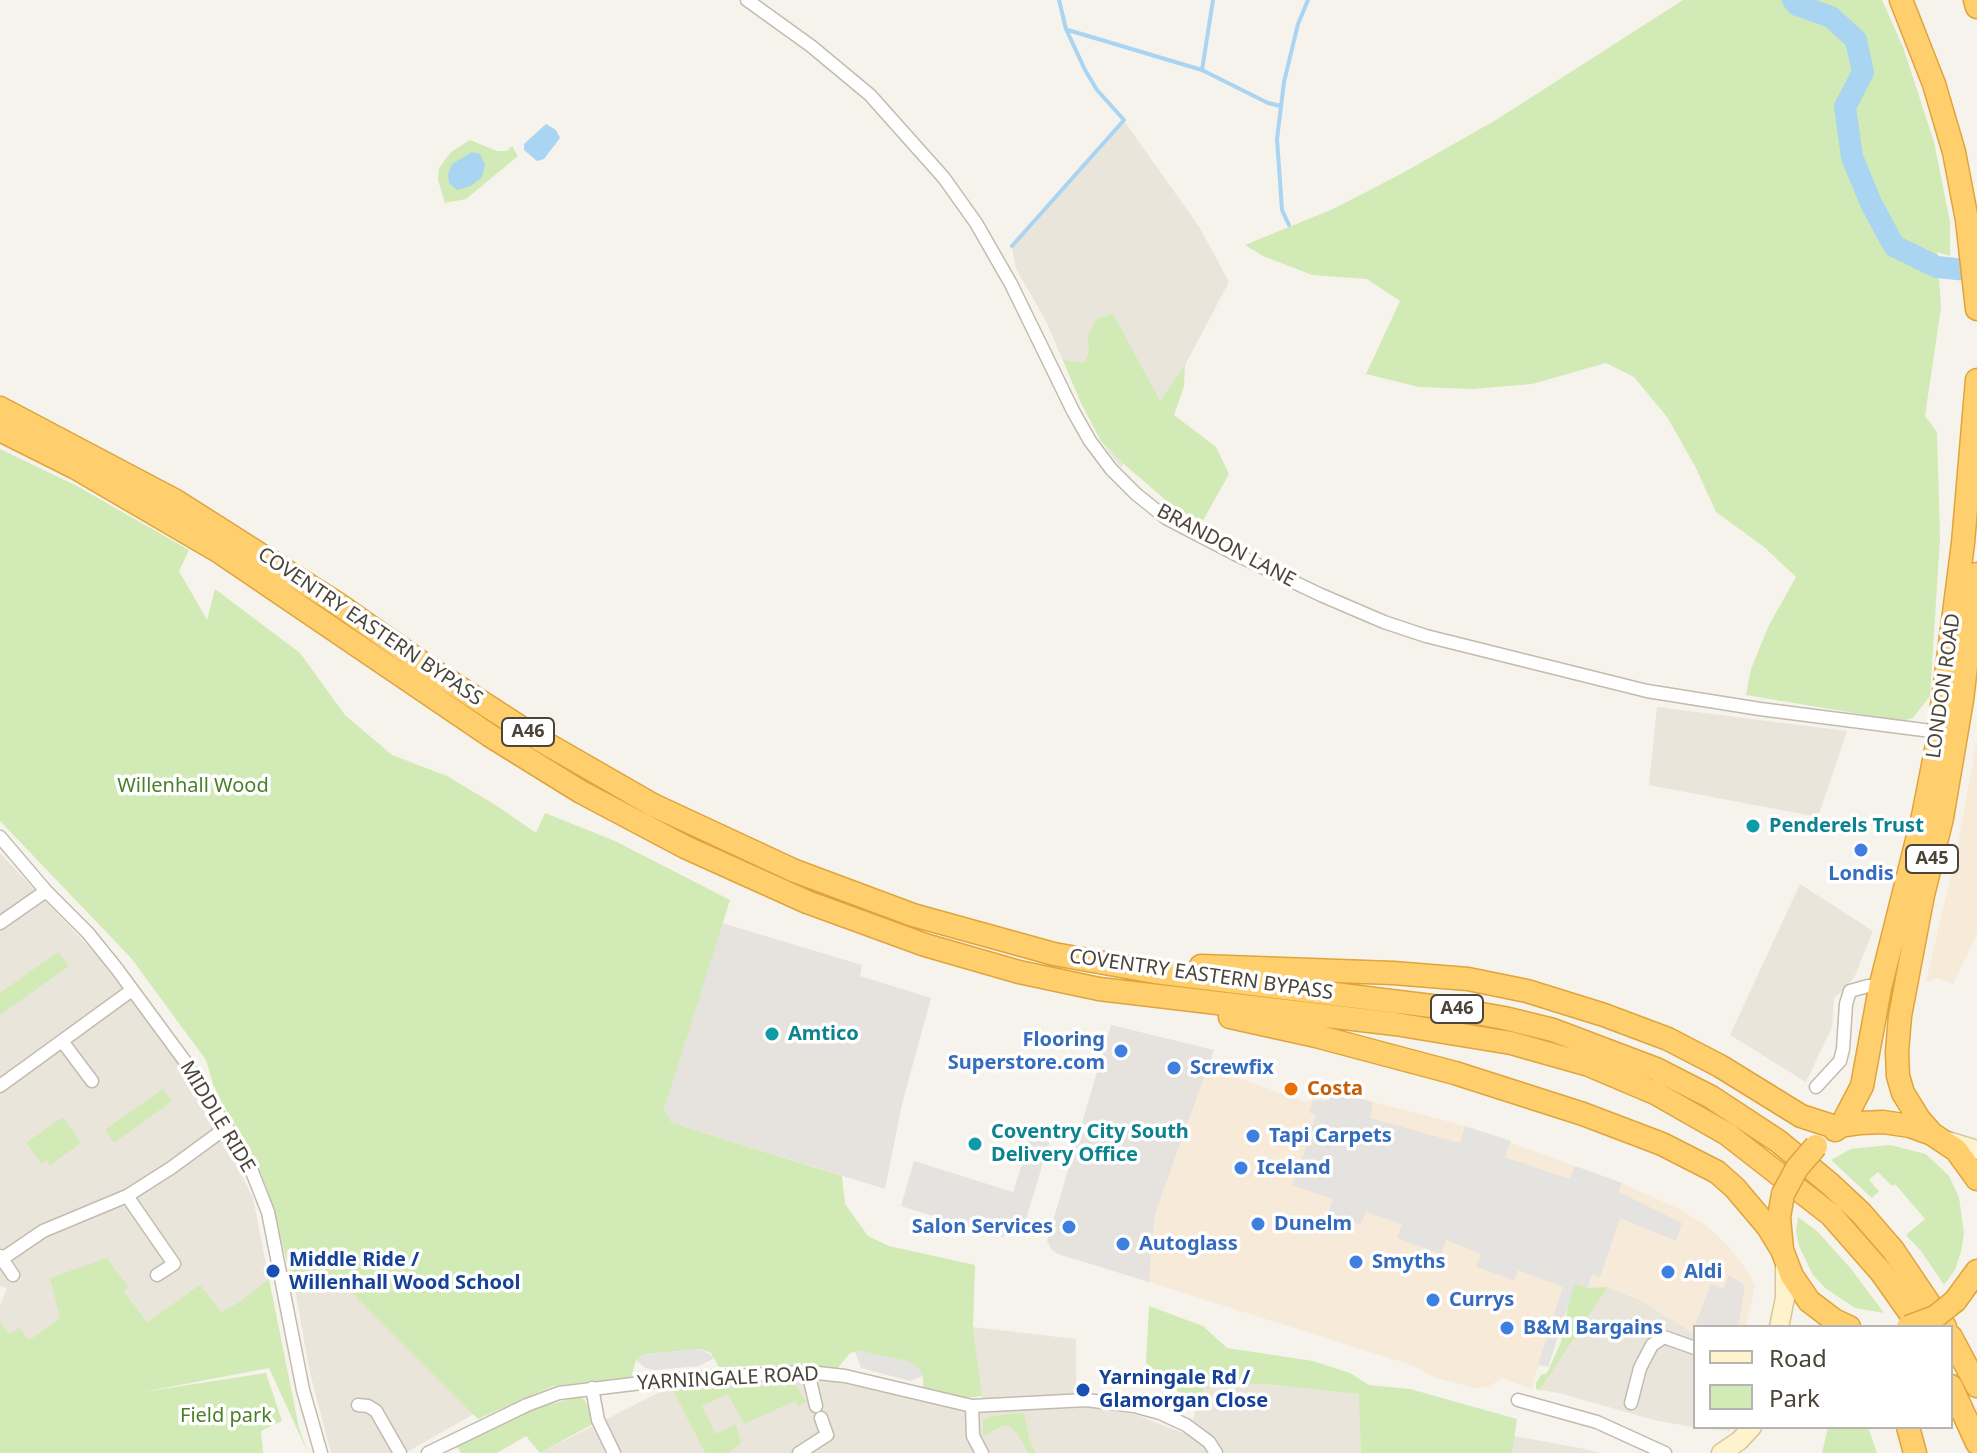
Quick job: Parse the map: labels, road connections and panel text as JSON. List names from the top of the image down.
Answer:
{
  "streets": {
    "highway": [
      "COVENTRY EASTERN BYPASS",
      "LONDON ROAD",
      "A46",
      "A45"
    ],
    "street": ["BRANDON LANE", "MIDDLE RIDE", "YARNINGALE ROAD"]
  },
  "crossings": [
    ["BRANDON LANE", "LONDON ROAD"]
  ],
  "parks": ["Willenhall Wood", "Field park"],
  "places": [
    "Penderels Trust",
    "Londis",
    "Amtico",
    "Flooring Superstore.com",
    "Screwfix",
    "Costa",
    "Tapi Carpets",
    "Coventry City South Delivery Office",
    "Iceland",
    "Dunelm",
    "Salon Services",
    "Autoglass",
    "Smyths",
    "Middle Ride / Willenhall Wood School",
    "Aldi",
    "Currys",
    "B&M Bargains",
    "Yarningale Rd / Glamorgan Close"
  ],
  "legend": ["Road", "Park"]
}
